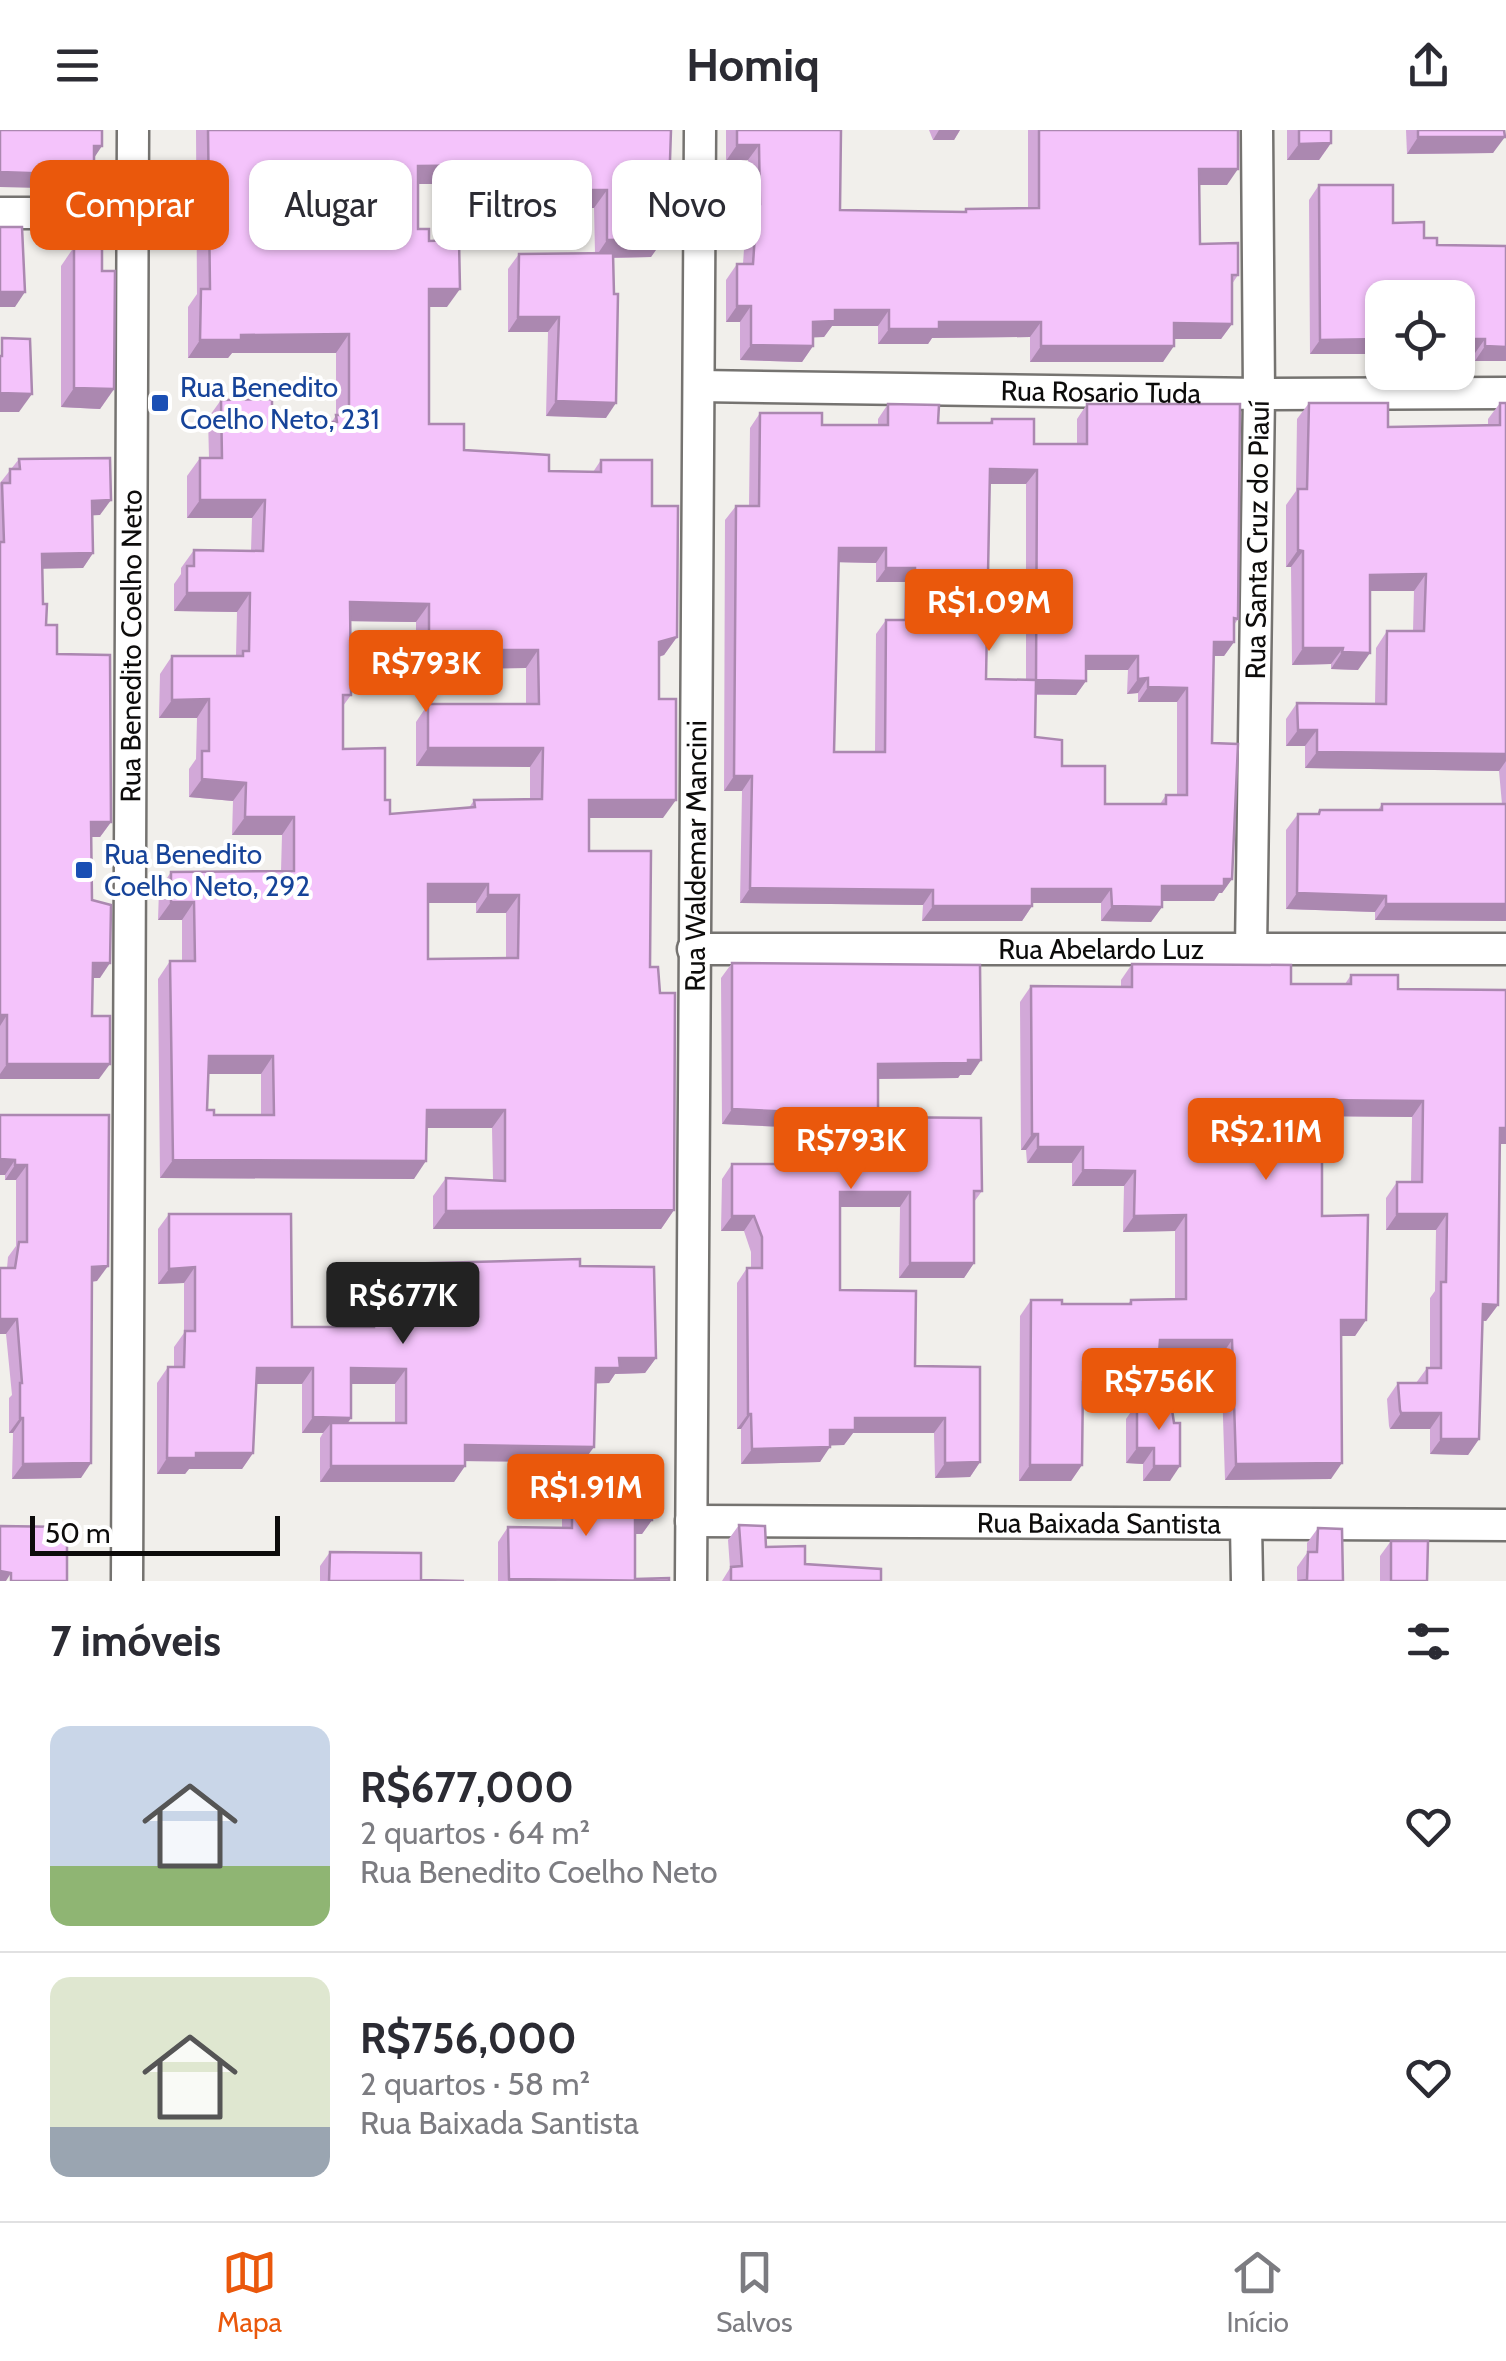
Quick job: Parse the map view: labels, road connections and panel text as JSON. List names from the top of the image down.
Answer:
{
  "streets": {
    "street": [
      "Rua Rosario Tuda",
      "Rua Santa Cruz do Piauí",
      "Rua Benedito Coelho Neto",
      "Rua Waldemar Mancini",
      "Rua Abelardo Luz",
      "Rua Baixada Santista"
    ]
  },
  "crossings": [
    ["Rua Rosario Tuda", "Rua Santa Cruz do Piauí"],
    ["Rua Rosario Tuda", "Rua Waldemar Mancini"],
    ["Rua Santa Cruz do Piauí", "Rua Abelardo Luz"],
    ["Rua Waldemar Mancini", "Rua Abelardo Luz"],
    ["Rua Waldemar Mancini", "Rua Baixada Santista"]
  ],
  "places": {
    "transit": ["Rua Benedito Coelho Neto, 231", "Rua Benedito Coelho Neto, 292"]
  },
  "scale_bar": "50 m",
  "page": {
    "header": "Homiq",
    "chip": [
      "Comprar",
      "Alugar",
      "Filtros",
      "Novo"
    ],
    "price": [
      "R$1.09M",
      "R$793K",
      "R$2.11M",
      "R$793K",
      "R$677K",
      "R$756K",
      "R$1.91M"
    ],
    "scale": "50 m",
    "heading": "7 imóveis",
    "list": [
      {
        "name": "R$677,000",
        "note": "2 quartos · 64 m² · Rua Benedito Coelho Neto"
      },
      {
        "name": "R$756,000",
        "note": "2 quartos · 58 m² · Rua Baixada Santista"
      }
    ],
    "tabs": ["Mapa", "Salvos", "Início"]
  }
}
